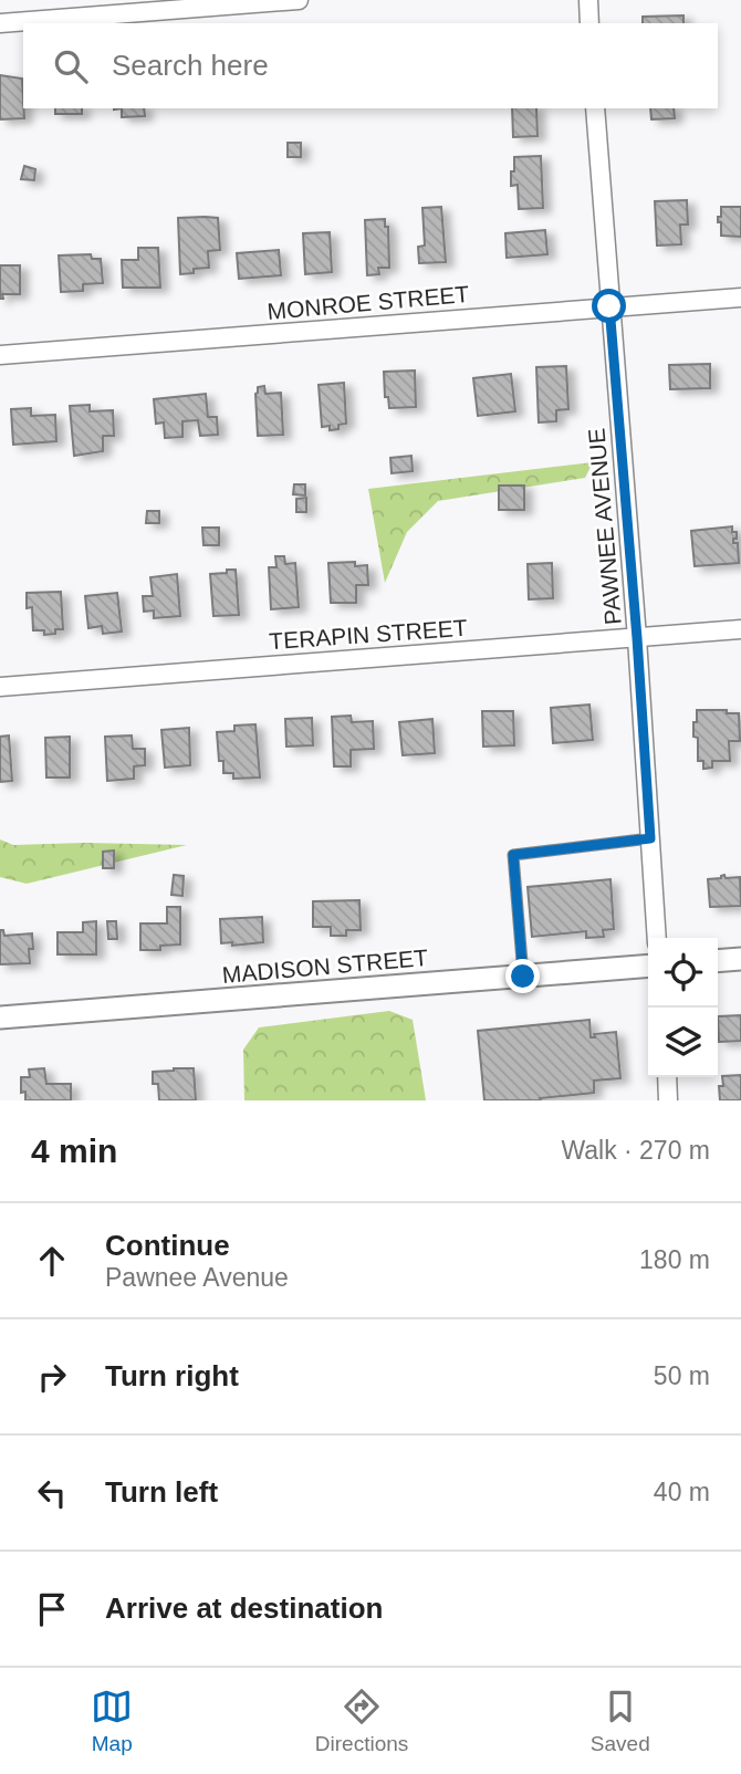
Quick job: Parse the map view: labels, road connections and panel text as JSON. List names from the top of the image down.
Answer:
{
  "streets": {
    "street": [
      "MONROE STREET",
      "PAWNEE AVENUE",
      "TERAPIN STREET",
      "MADISON STREET"
    ]
  },
  "crossings": [
    ["MONROE STREET", "PAWNEE AVENUE"],
    ["PAWNEE AVENUE", "TERAPIN STREET"]
  ],
  "page": {
    "search": "Search here",
    "heading": ["4 min", "Walk · 270 m"],
    "list": [
      ["Continue", "Pawnee Avenue", "180 m"],
      ["Turn right", "50 m"],
      ["Turn left", "40 m"],
      "Arrive at destination"
    ],
    "nav": ["Map", "Directions", "Saved"]
  }
}
